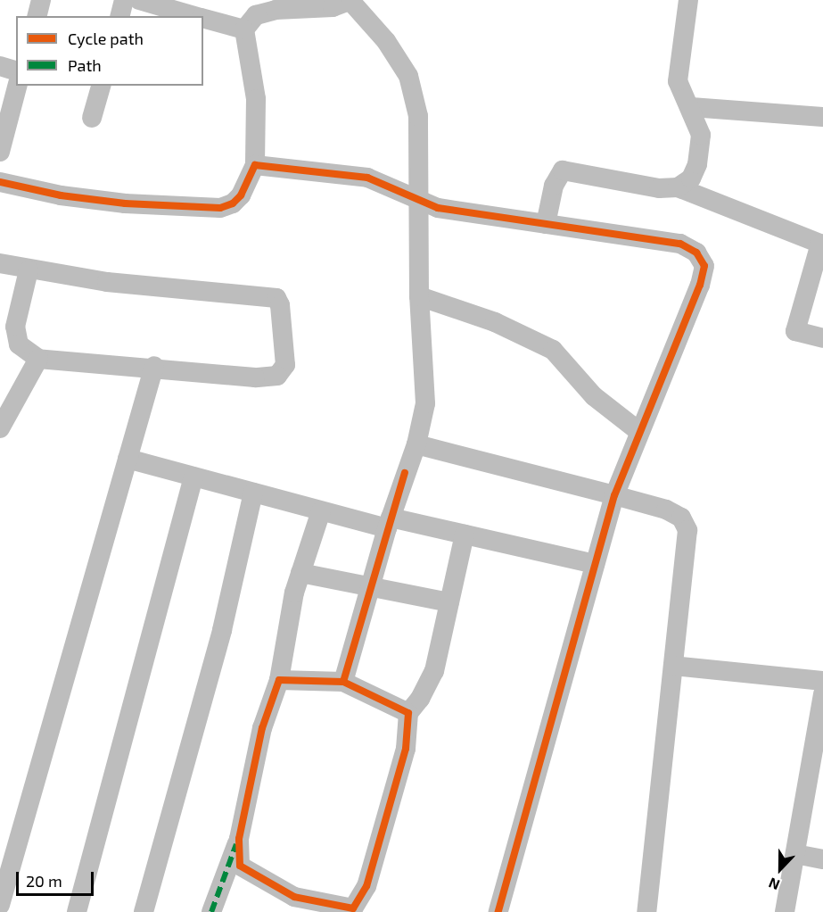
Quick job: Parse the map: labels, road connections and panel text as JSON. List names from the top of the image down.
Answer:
{
  "legend": ["Cycle path", "Path"],
  "scale_bar": "20 m",
  "north": "bottom"
}
